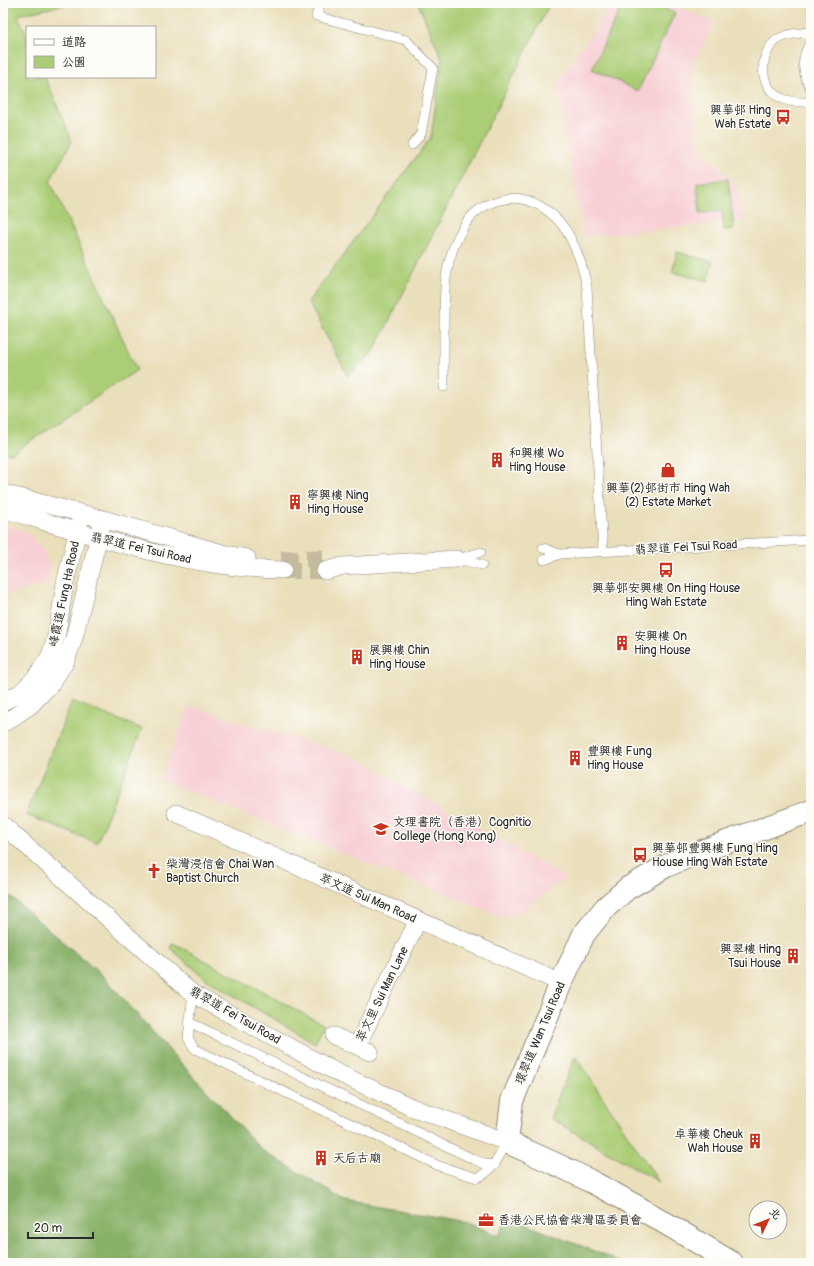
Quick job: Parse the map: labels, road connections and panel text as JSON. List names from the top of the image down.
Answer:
{
  "streets": {
    "street": [
      "翡翠道 Fei Tsui Road",
      "峰霞道 Fung Ha Road",
      "萃文道 Sui Man Road",
      "萃文里 Sui Man Lane",
      "環翠道 Wan Tsui Road"
    ]
  },
  "crossings": [
    ["翡翠道 Fei Tsui Road", "峰霞道 Fung Ha Road"],
    ["翡翠道 Fei Tsui Road", "環翠道 Wan Tsui Road"],
    ["萃文道 Sui Man Road", "萃文里 Sui Man Lane"],
    ["萃文道 Sui Man Road", "環翠道 Wan Tsui Road"]
  ],
  "places": {
    "bus stop": ["興華邨 Hing Wah Estate", "興華邨安興樓 On Hing House Hing Wah Estate", "興華邨豐興樓 Fung Hing House Hing Wah Estate"],
    "building": [
      "和興樓 Wo Hing House",
      "寧興樓 Ning Hing House",
      "安興樓 On Hing House",
      "展興樓 Chin Hing House",
      "豐興樓 Fung Hing House",
      "興翠樓 Hing Tsui House",
      "卓華樓 Cheuk Wah House",
      "天后古廟"
    ],
    "shop": ["興華(2)邨街市 Hing Wah (2) Estate Market"],
    "school or university": ["文理書院（香港）Cognitio College (Hong Kong)"],
    "church": ["柴灣浸信會 Chai Wan Baptist Church"],
    "office": ["香港公民協會柴灣區委員會"]
  },
  "legend": ["道路", "公園"],
  "scale_bar": "20 m",
  "north": "top right"
}
